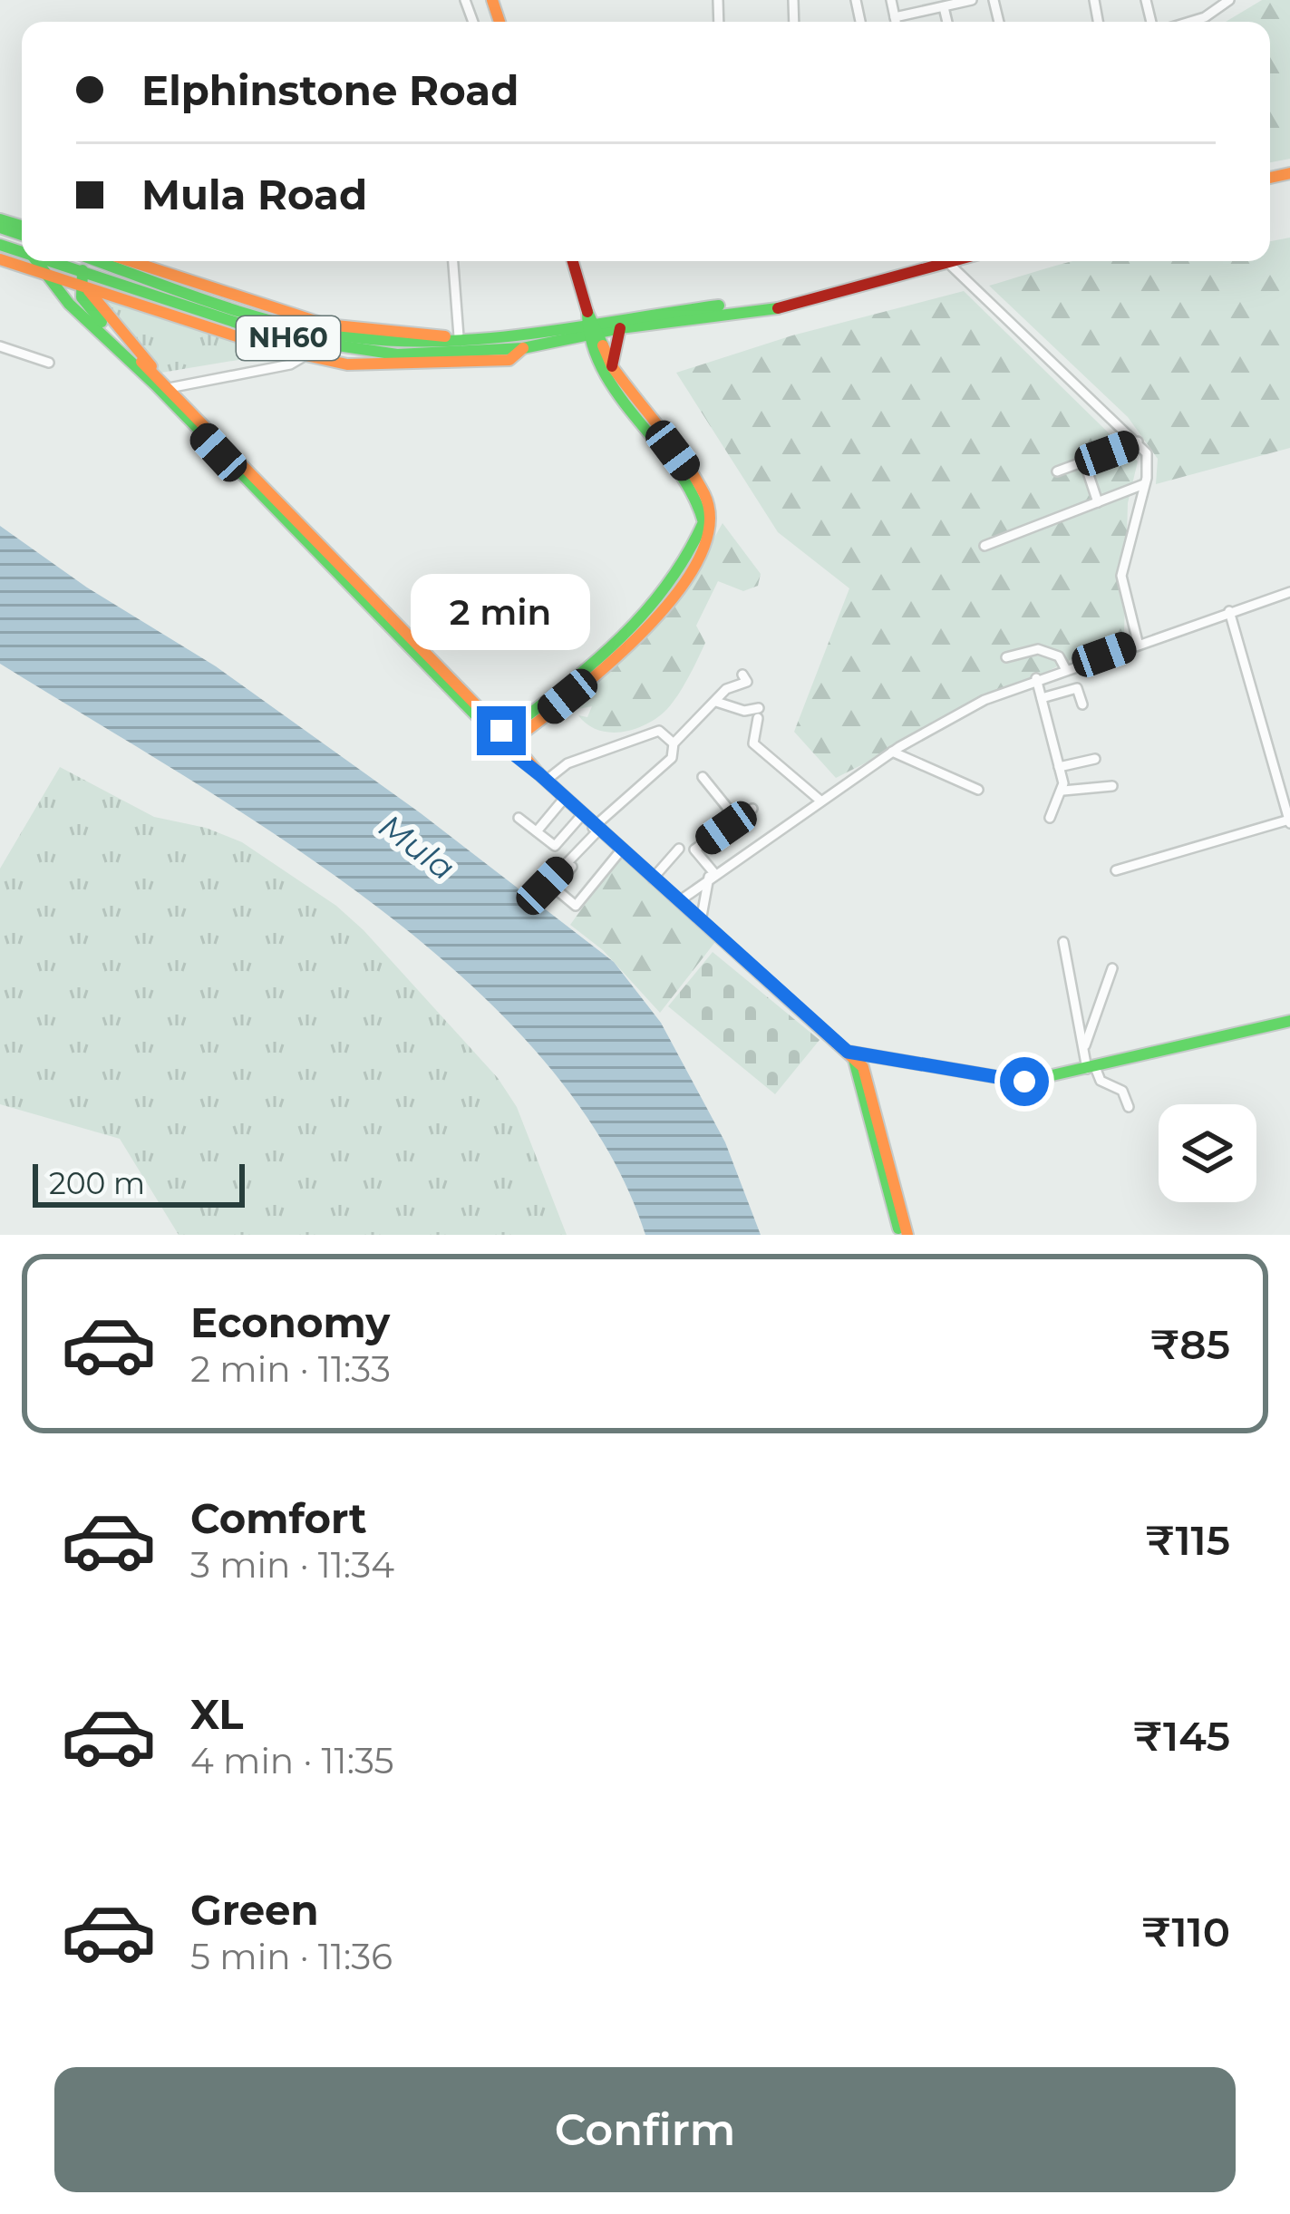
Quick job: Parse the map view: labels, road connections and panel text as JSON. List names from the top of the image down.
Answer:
{
  "streets": {
    "main road": ["NH60"]
  },
  "water": ["Mula"],
  "scale_bar": "200 m",
  "page": {
    "banner": ["Elphinstone Road", "Mula Road"],
    "bubble": "2 min",
    "scale": "200 m",
    "list": [
      {
        "name": "Economy",
        "note": "2 min · 11:33",
        "value": "₹85"
      },
      {
        "name": "Comfort",
        "note": "3 min · 11:34",
        "value": "₹115"
      },
      {
        "name": "XL",
        "note": "4 min · 11:35",
        "value": "₹145"
      },
      {
        "name": "Green",
        "note": "5 min · 11:36",
        "value": "₹110"
      }
    ],
    "buttons": "Confirm"
  }
}
